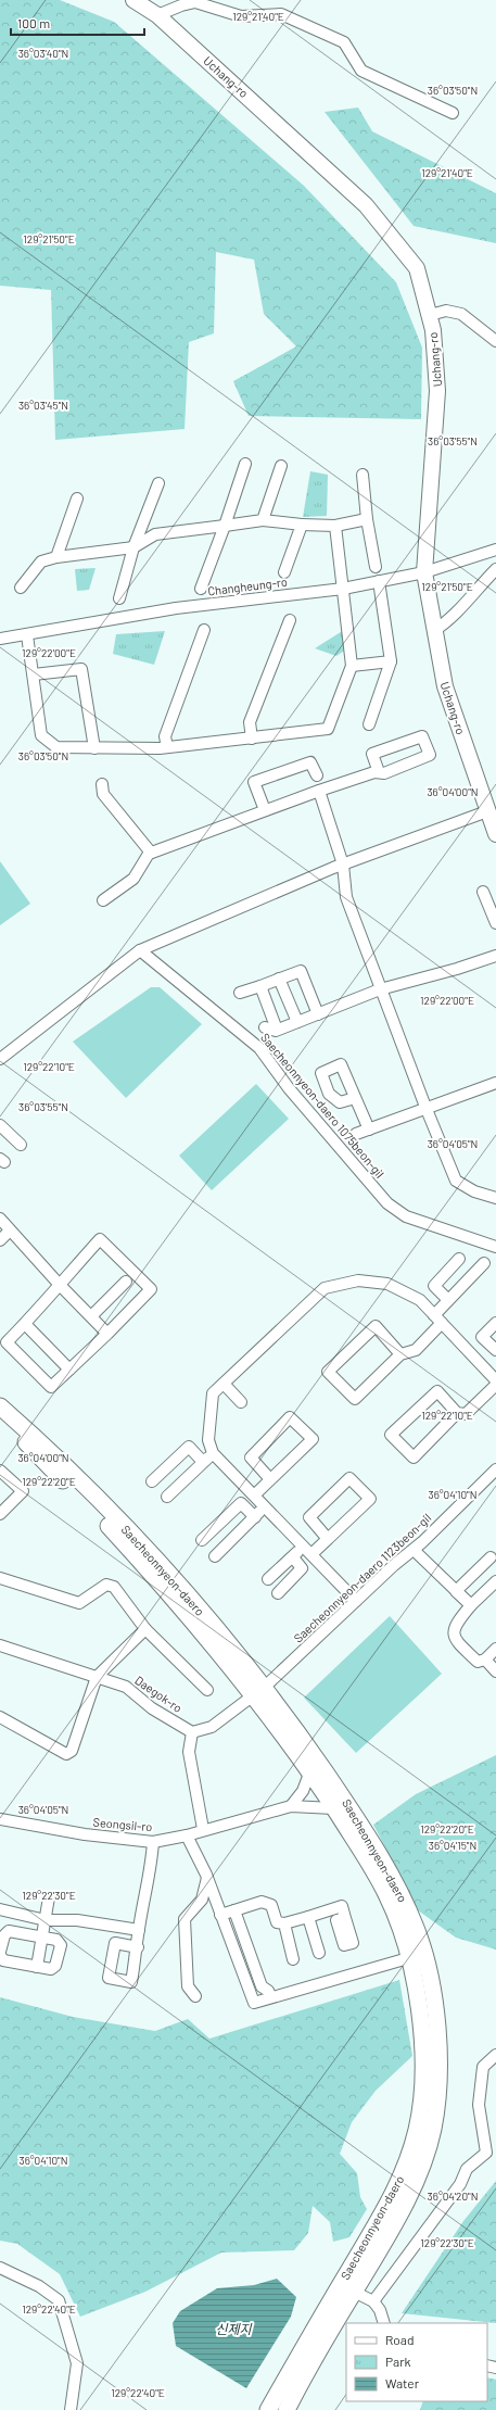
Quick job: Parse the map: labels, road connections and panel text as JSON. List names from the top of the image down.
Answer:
{
  "streets": {
    "main road": ["Uchang-ro", "Saecheonnyeon-daero"],
    "street": [
      "Changheung-ro",
      "Saecheonnyeon-daero 1075beon-gil",
      "Saecheonnyeon-daero 1123beon-gil",
      "Daegok-ro",
      "Seongsil-ro"
    ]
  },
  "crossings": [
    ["Uchang-ro", "Changheung-ro"],
    ["Saecheonnyeon-daero", "Saecheonnyeon-daero 1123beon-gil"],
    ["Saecheonnyeon-daero", "Seongsil-ro"]
  ],
  "water": ["신제지"],
  "legend": ["Road", "Park", "Water"],
  "scale_bar": "100 m",
  "coordinates": [
    "129°21'40\"E",
    "36°03'40\"N",
    "36°03'50\"N",
    "129°21'50\"E",
    "36°03'45\"N",
    "36°03'55\"N",
    "129°22'00\"E",
    "36°04'00\"N",
    "129°22'10\"E",
    "36°04'05\"N",
    "129°22'20\"E",
    "36°04'10\"N",
    "36°04'15\"N",
    "129°22'30\"E",
    "36°04'20\"N",
    "129°22'40\"E"
  ]
}
